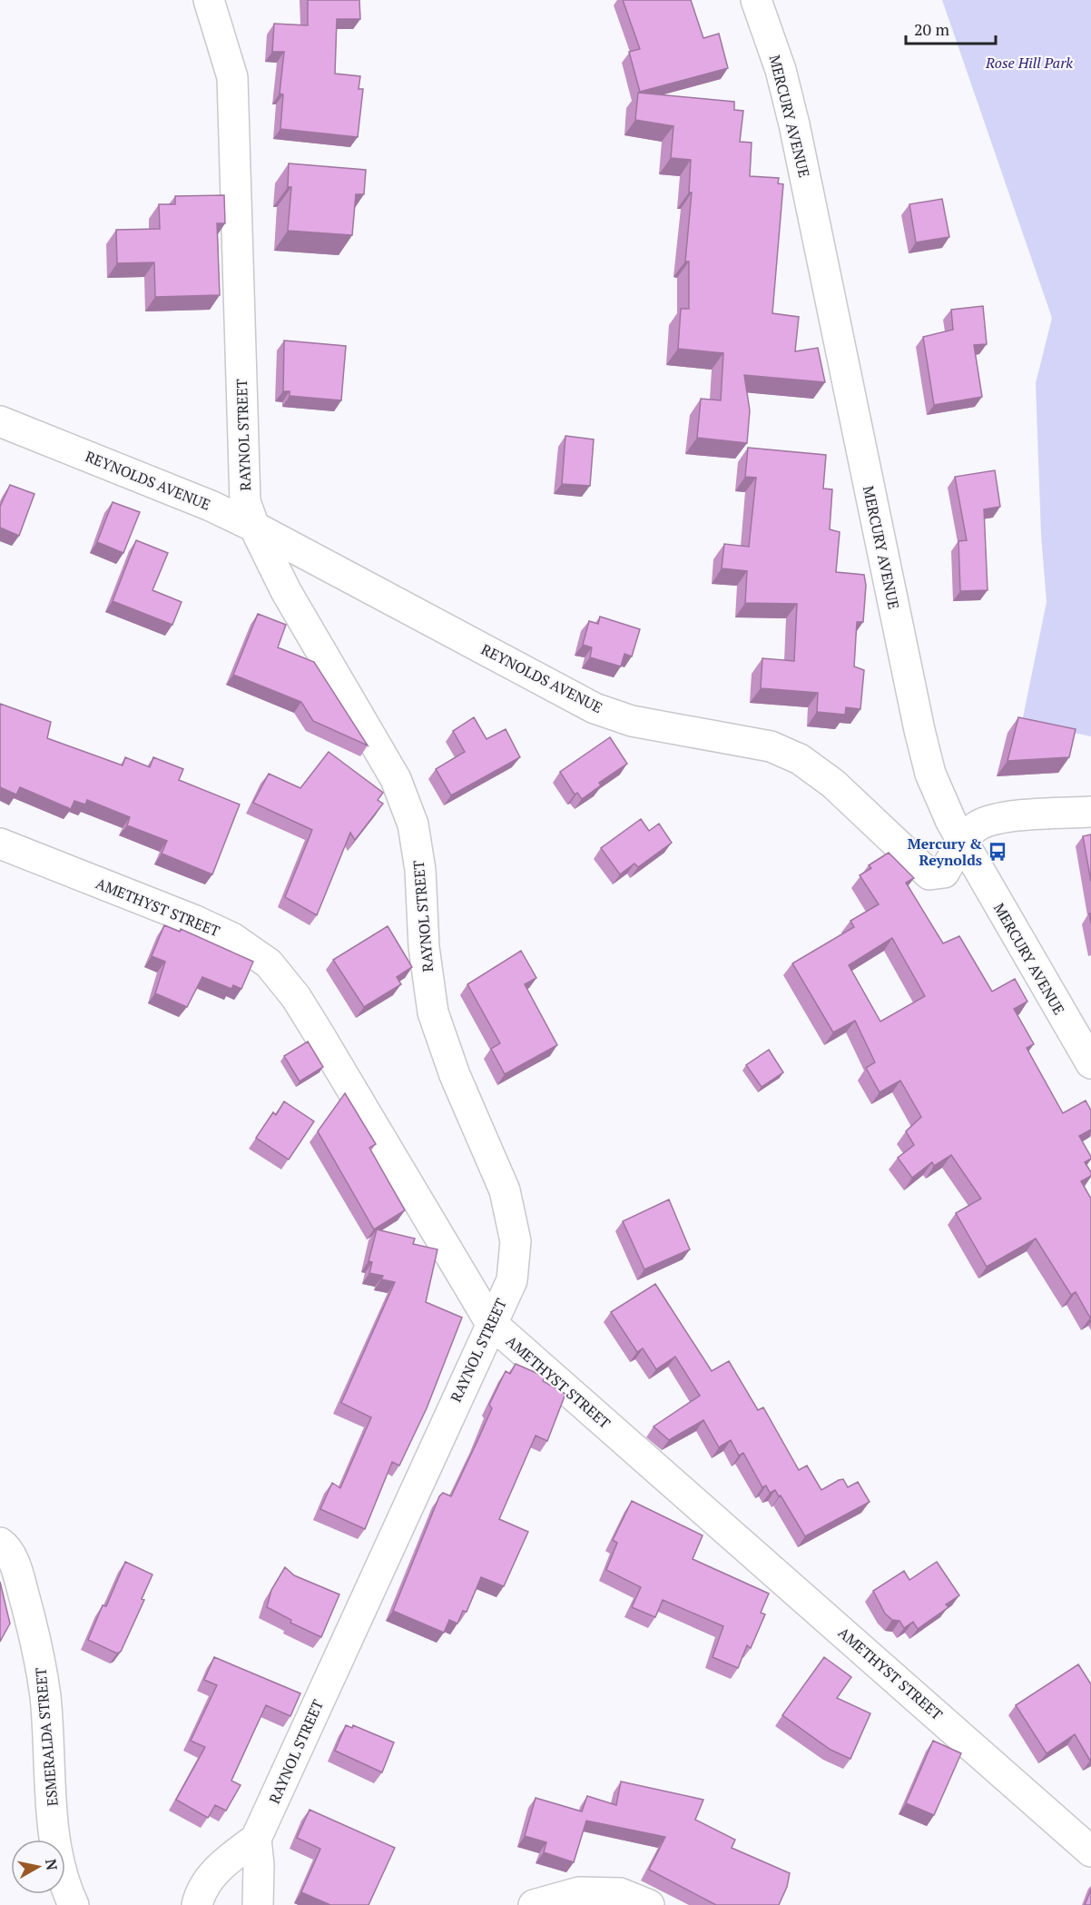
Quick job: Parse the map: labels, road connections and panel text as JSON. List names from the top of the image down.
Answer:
{
  "streets": {
    "street": [
      "MERCURY AVENUE",
      "RAYNOL STREET",
      "REYNOLDS AVENUE",
      "AMETHYST STREET",
      "ESMERALDA STREET"
    ]
  },
  "crossings": [
    ["MERCURY AVENUE", "REYNOLDS AVENUE"],
    ["RAYNOL STREET", "REYNOLDS AVENUE"],
    ["RAYNOL STREET", "AMETHYST STREET"]
  ],
  "parks": ["Rose Hill Park"],
  "places": {
    "bus stop": ["Mercury & Reynolds"]
  },
  "scale_bar": "20 m",
  "north": "right"
}
